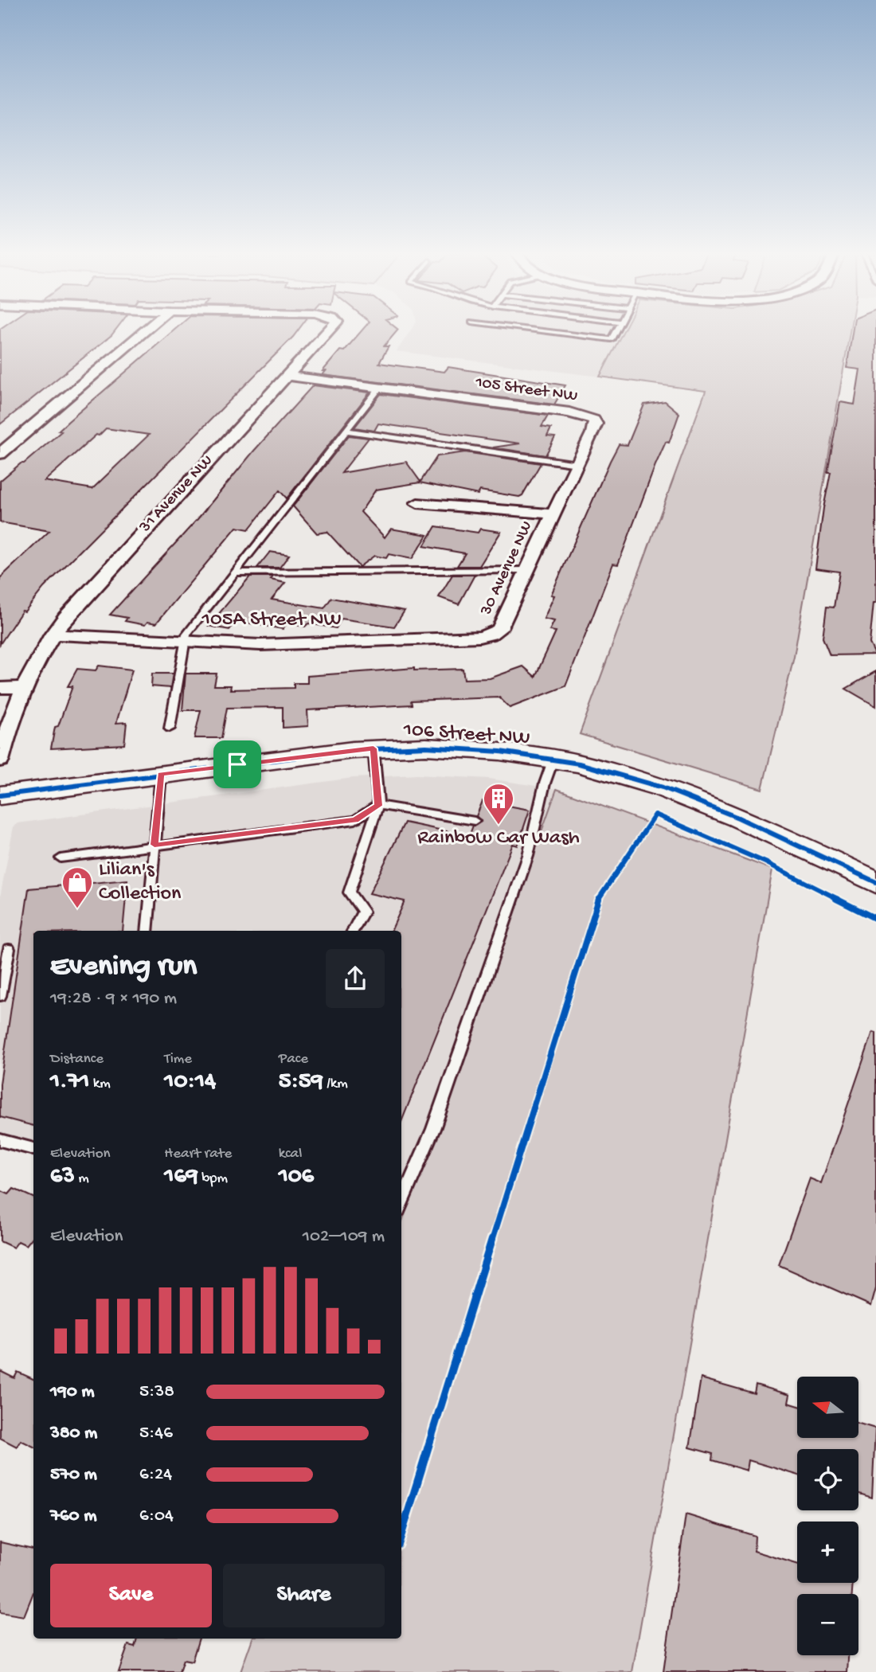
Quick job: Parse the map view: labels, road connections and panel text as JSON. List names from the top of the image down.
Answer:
{
  "streets": {
    "street": [
      "105 Street NW",
      "31 Avenue NW",
      "30 Avenue NW",
      "105A Street NW",
      "106 Street NW"
    ]
  },
  "crossings": [
    ["105 Street NW", "31 Avenue NW"],
    ["105 Street NW", "30 Avenue NW"],
    ["31 Avenue NW", "105A Street NW"],
    ["30 Avenue NW", "105A Street NW"]
  ],
  "places": {
    "building": ["Rainbow Car Wash"],
    "shop": ["Lilian's Collection"]
  },
  "north": "left",
  "page": {
    "heading": ["Evening run", "19:28 · 9 × 190 m"],
    "stats": [
      ["Distance", "1.71 km"],
      ["Time", "10:14"],
      ["Pace", "5:59 /km"],
      ["Elevation", "63 m"],
      ["Heart rate", "169 bpm"],
      ["kcal", "106"]
    ],
    "chart": ["Elevation", "102–109 m"],
    "list": [
      {
        "name": "190 m",
        "note": "5:38"
      },
      {
        "name": "380 m",
        "note": "5:46"
      },
      {
        "name": "570 m",
        "note": "6:24"
      },
      {
        "name": "760 m",
        "note": "6:04"
      }
    ],
    "map_buttons": ["+", "−"],
    "buttons": ["Save", "Share"]
  }
}
